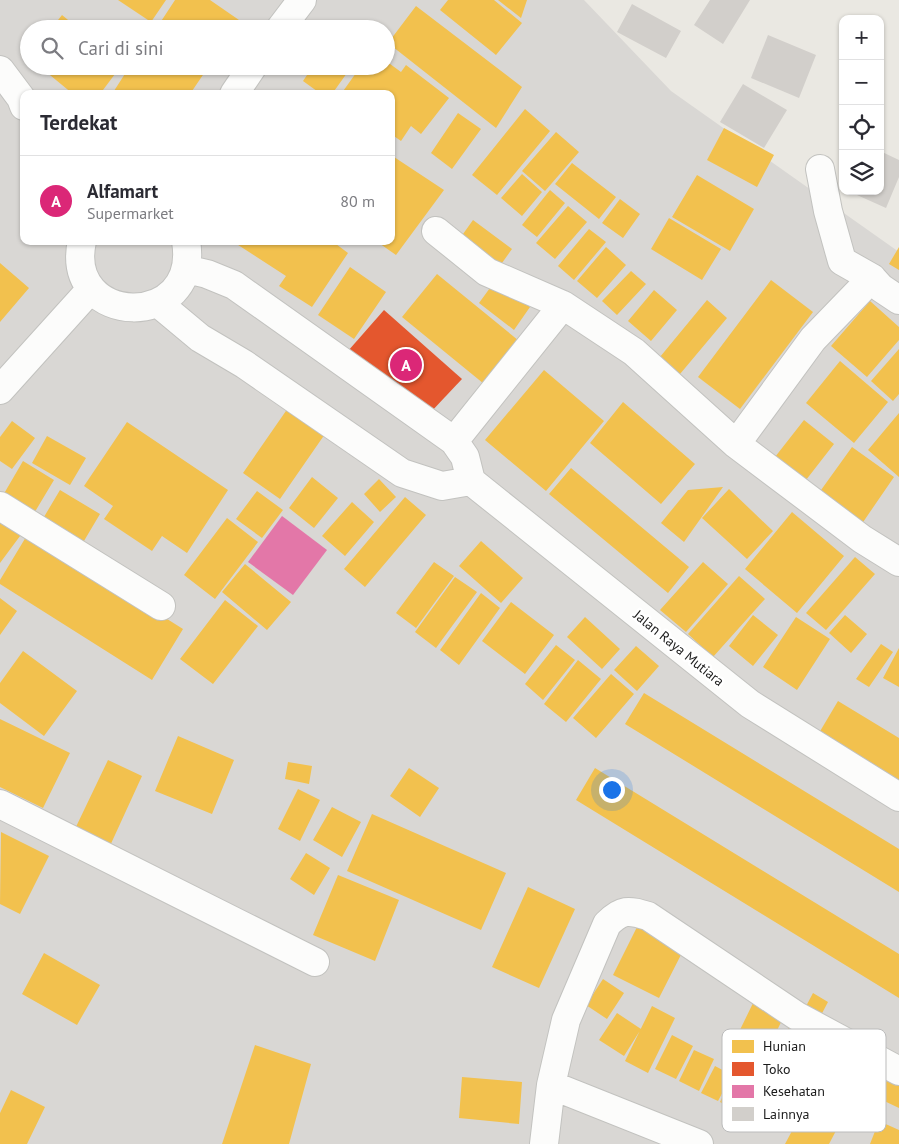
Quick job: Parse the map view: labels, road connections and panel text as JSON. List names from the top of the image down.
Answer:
{
  "streets": {
    "street": ["Jalan Raya Mutiara"]
  },
  "legend": [
    "Hunian",
    "Toko",
    "Kesehatan",
    "Lainnya"
  ],
  "page": {
    "map_buttons": ["+", "−"],
    "search": "Cari di sini",
    "heading": "Terdekat",
    "list": [
      {
        "mark": "A",
        "name": "Alfamart",
        "note": "Supermarket",
        "value": "80 m"
      }
    ],
    "pins": "A"
  }
}
